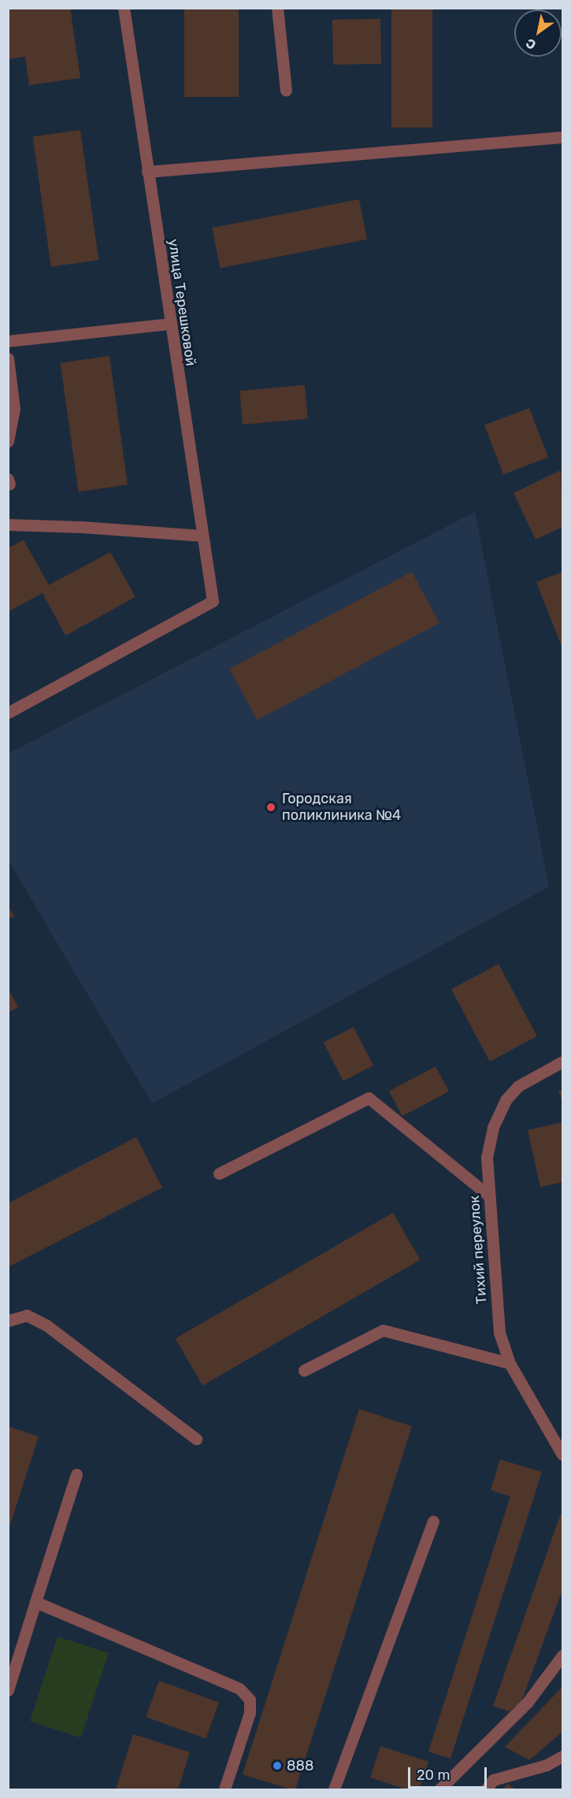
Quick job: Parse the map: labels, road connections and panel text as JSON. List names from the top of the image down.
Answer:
{
  "streets": {
    "street": ["улица Терешковой", "Тихий переулок"]
  },
  "places": ["Городская поликлиника №4", "888"],
  "scale_bar": "20 m",
  "north": "bottom left"
}
